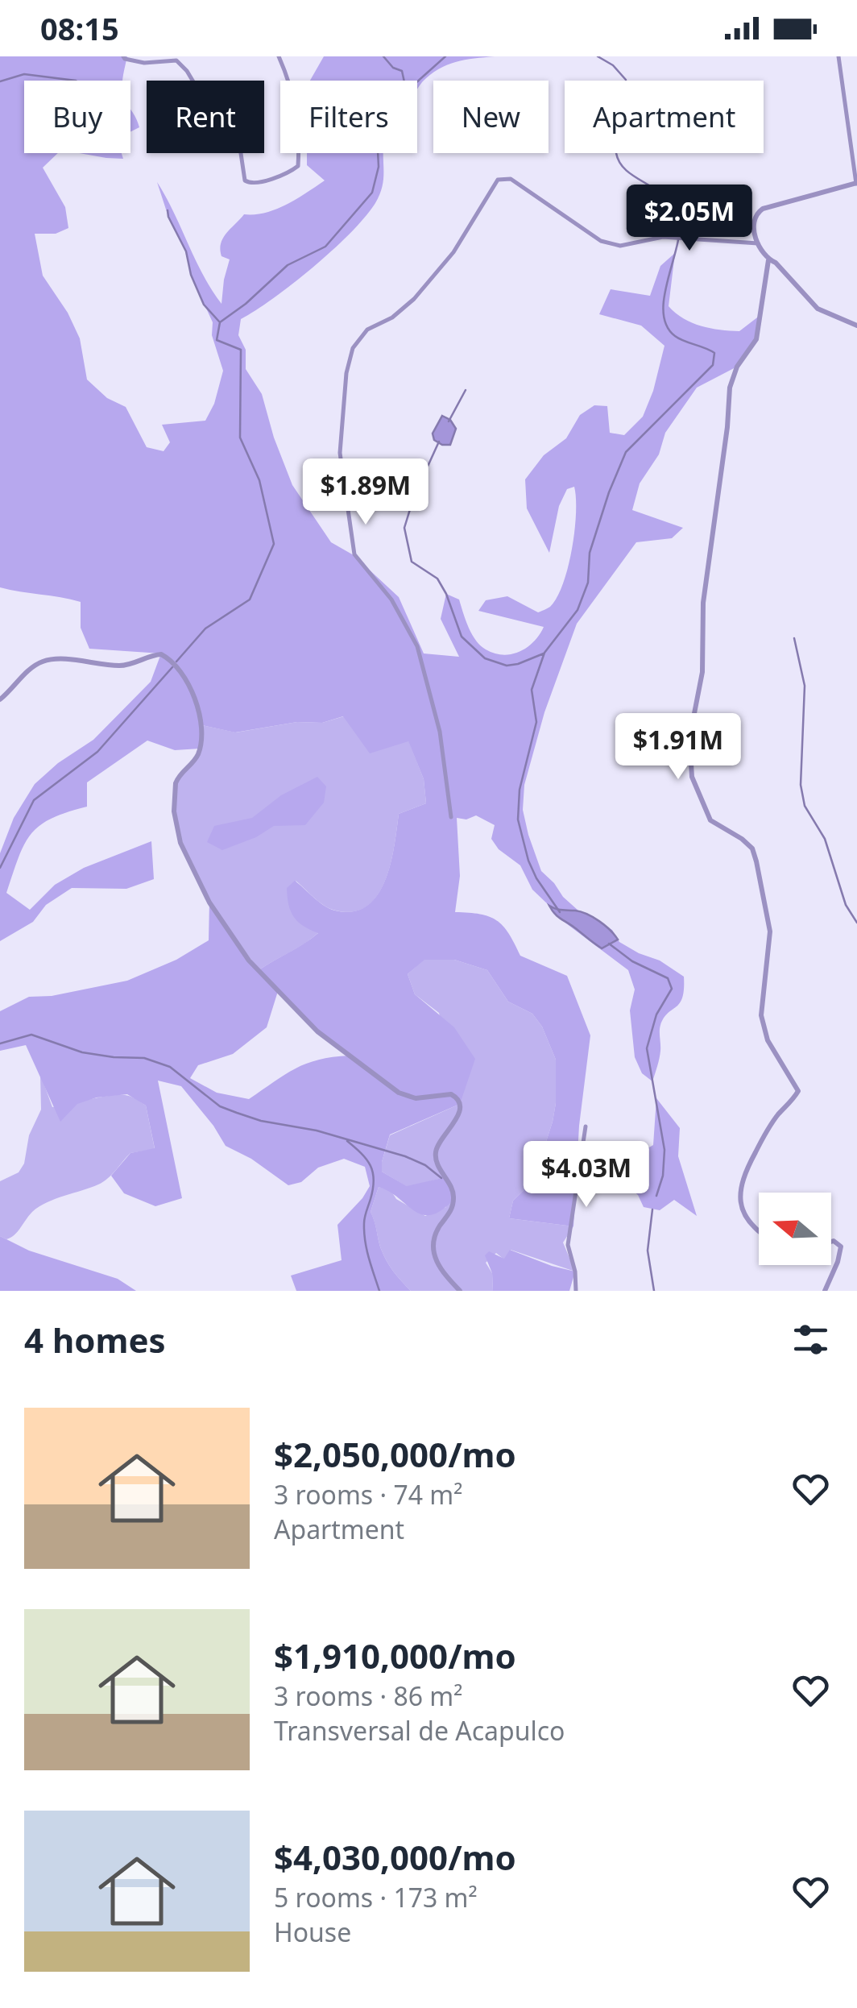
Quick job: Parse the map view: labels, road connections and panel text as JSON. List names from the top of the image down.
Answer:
{
  "north": "left",
  "page": {
    "status": "08:15",
    "chip": [
      "Buy",
      "Rent",
      "Filters",
      "New",
      "Apartment"
    ],
    "price": [
      "$2.05M",
      "$1.89M",
      "$1.91M",
      "$4.03M"
    ],
    "heading": "4 homes",
    "list": [
      {
        "name": "$2,050,000/mo",
        "note": "3 rooms · 74 m² · Apartment"
      },
      {
        "name": "$1,910,000/mo",
        "note": "3 rooms · 86 m² · Transversal de Acapulco"
      },
      {
        "name": "$4,030,000/mo",
        "note": "5 rooms · 173 m² · House"
      }
    ]
  }
}
